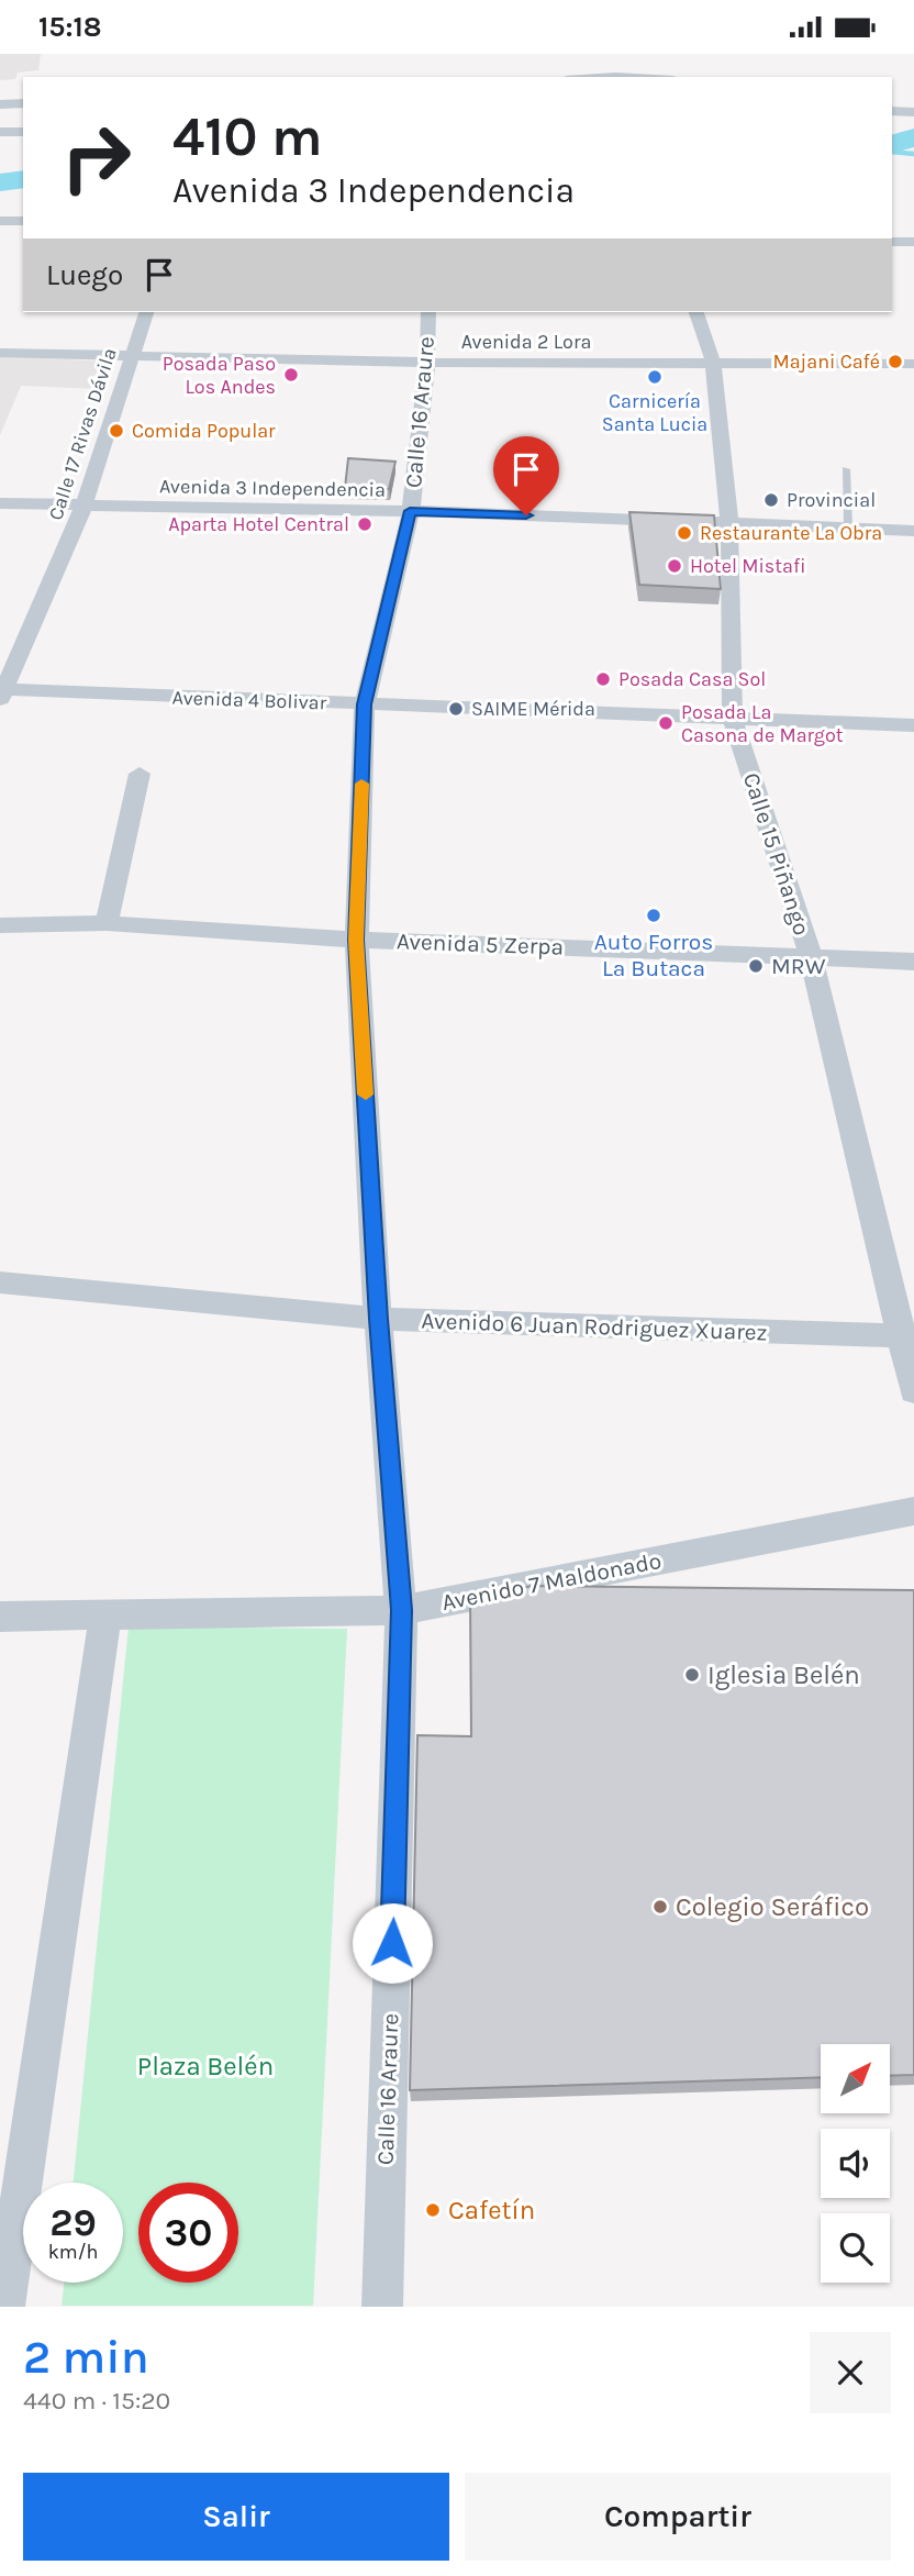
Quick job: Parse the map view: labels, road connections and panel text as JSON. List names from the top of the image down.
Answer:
{
  "streets": {
    "street": [
      "Avenida 2 Lora",
      "Calle 16 Araure",
      "Calle 17 Rivas Dávila",
      "Avenida 3 Independencia",
      "Avenida 4 Bolivar",
      "Calle 15 Piñango",
      "Avenida 5 Zerpa",
      "Avenido 6 Juan Rodriguez Xuarez",
      "Avenido 7 Maldonado"
    ]
  },
  "crossings": [
    ["Avenida 2 Lora", "Calle 16 Araure"],
    ["Avenida 2 Lora", "Calle 17 Rivas Dávila"],
    ["Avenida 2 Lora", "Calle 15 Piñango"],
    ["Calle 16 Araure", "Avenida 3 Independencia"],
    ["Calle 16 Araure", "Avenida 4 Bolivar"],
    ["Calle 16 Araure", "Avenida 5 Zerpa"],
    ["Calle 16 Araure", "Avenido 6 Juan Rodriguez Xuarez"],
    ["Calle 16 Araure", "Avenido 7 Maldonado"],
    ["Calle 17 Rivas Dávila", "Avenida 3 Independencia"],
    ["Calle 17 Rivas Dávila", "Avenida 4 Bolivar"],
    ["Avenida 3 Independencia", "Calle 15 Piñango"],
    ["Avenida 4 Bolivar", "Calle 15 Piñango"],
    ["Calle 15 Piñango", "Avenida 5 Zerpa"],
    ["Calle 15 Piñango", "Avenido 6 Juan Rodriguez Xuarez"]
  ],
  "parks": ["Plaza Belén"],
  "places": [
    "Majani Café",
    "Posada Paso Los Andes",
    "Carnicería Santa Lucia",
    "Comida Popular",
    "Provincial",
    "Aparta Hotel Central",
    "Restaurante La Obra",
    "Hotel Mistafi",
    "Posada Casa Sol",
    "SAIME Mérida",
    "Posada La Casona de Margot",
    "Auto Forros La Butaca",
    "MRW",
    "Iglesia Belén",
    "Colegio Seráfico",
    "Cafetín"
  ],
  "north": "top right",
  "page": {
    "status": "15:18",
    "turn": ["410 m", "Avenida 3 Independencia"],
    "then": "Luego",
    "speed": "29 km/h",
    "limit": "30",
    "heading": ["2 min", "440 m · 15:20"],
    "buttons": ["Salir", "Compartir"]
  }
}
